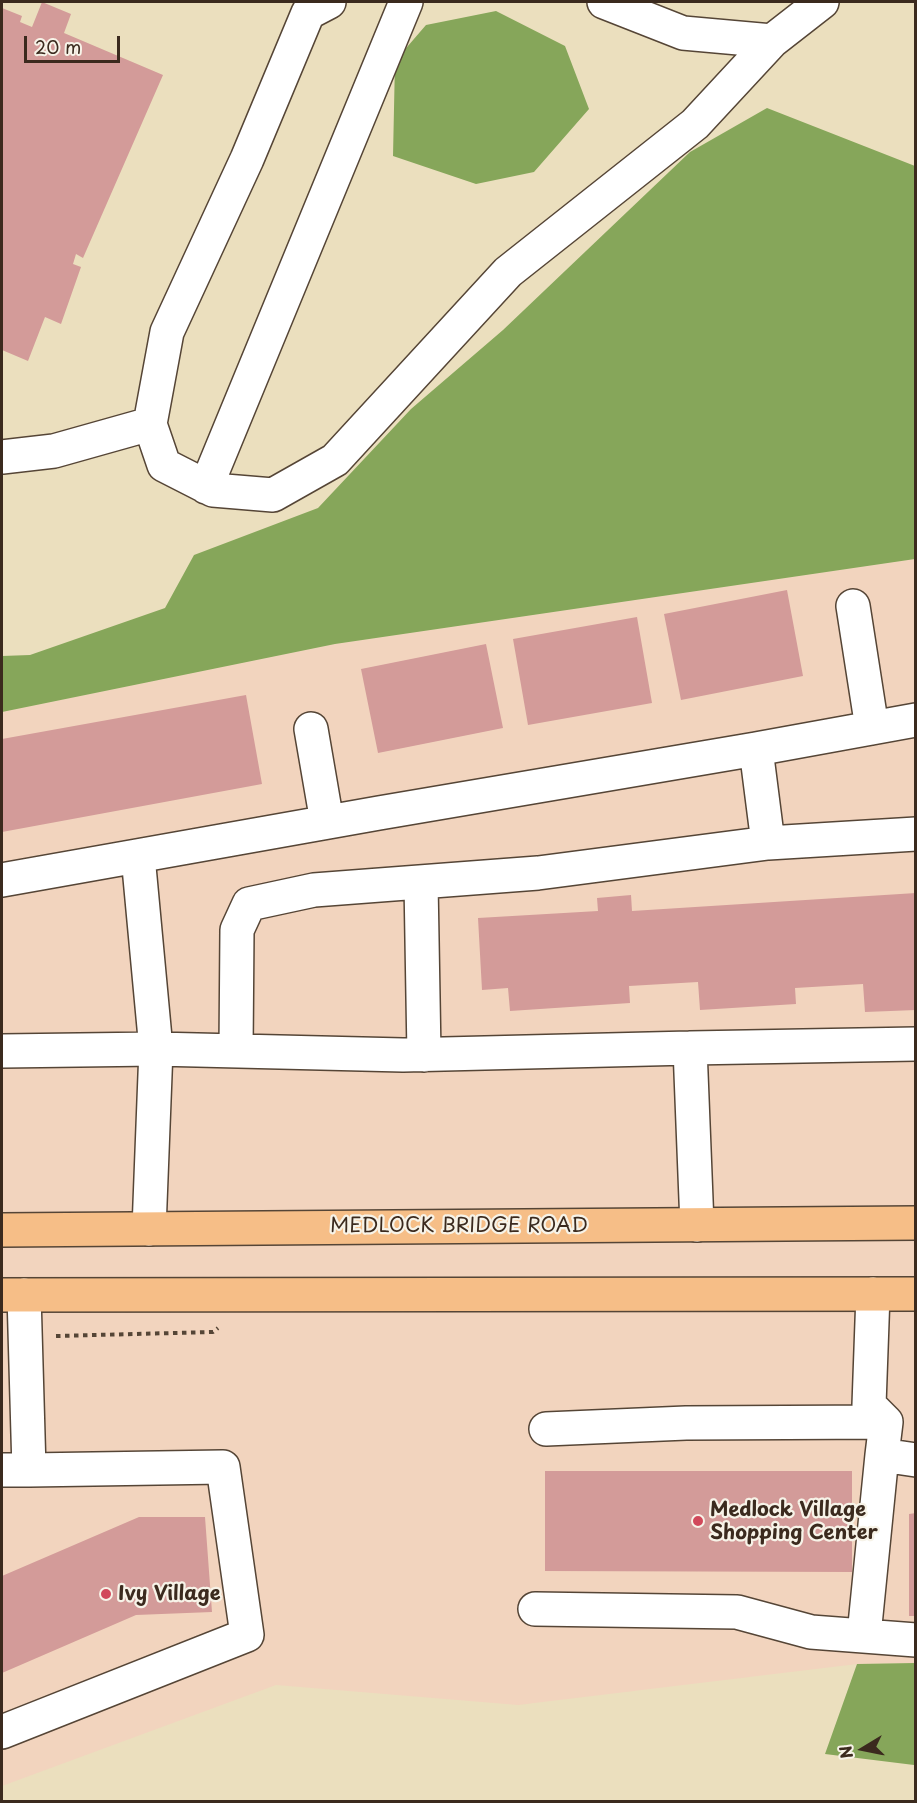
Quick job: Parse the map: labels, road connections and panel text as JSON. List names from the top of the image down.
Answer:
{
  "streets": {
    "highway": ["MEDLOCK BRIDGE ROAD"]
  },
  "places": ["Medlock Village Shopping Center", "Ivy Village"],
  "scale_bar": "20 m",
  "north": "left"
}
